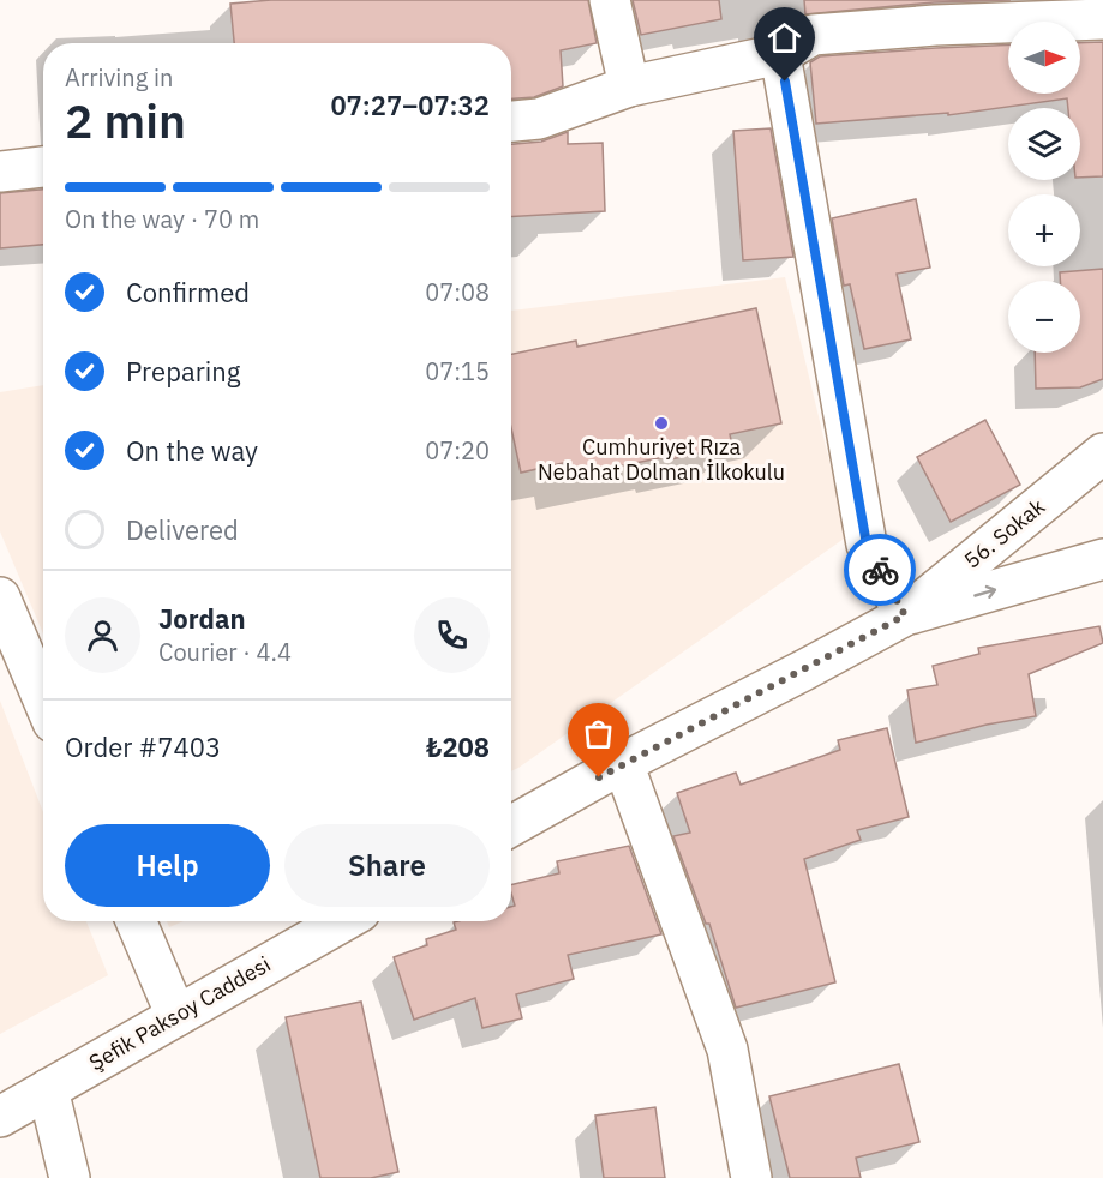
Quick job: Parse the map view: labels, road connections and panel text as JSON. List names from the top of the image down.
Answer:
{
  "streets": {
    "street": ["56. Sokak", "Şefik Paksoy Caddesi"]
  },
  "places": ["Cumhuriyet Rıza Nebahat Dolman İlkokulu"],
  "north": "right",
  "page": {
    "map_buttons": ["+", "−"],
    "heading": ["2 min", "Arriving in", "07:27–07:32"],
    "panel": [
      "Jordan",
      "Courier · 4.4",
      "Order #7403",
      "₺208"
    ],
    "bar": "On the way · 70 m",
    "list": [
      ["Confirmed", "07:08"],
      ["Preparing", "07:15"],
      ["On the way", "07:20"],
      "Delivered"
    ],
    "buttons": ["Help", "Share"]
  }
}
